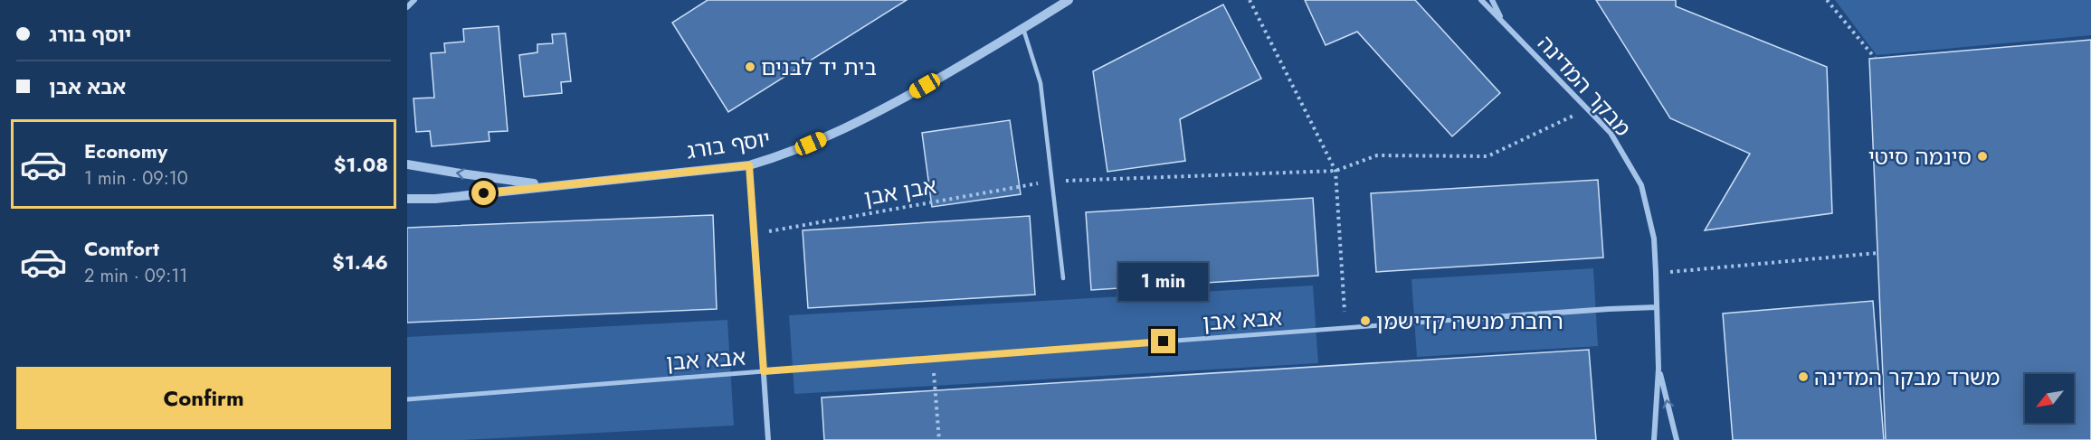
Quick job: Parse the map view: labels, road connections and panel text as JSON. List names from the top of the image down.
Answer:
{
  "streets": {
    "street": ["מבקר המדינה", "יוסף בורג", "אבא אבן"],
    "path": ["אבן אבן"]
  },
  "crossings": [
    ["מבקר המדינה", "אבא אבן"]
  ],
  "places": [
    "בית יד לבנים",
    "סינמה סיטי",
    "רחבת מנשה קדישמן",
    "משרד מבקר המדינה"
  ],
  "north": "bottom left",
  "page": {
    "banner": ["יוסף בורג", "אבא אבן"],
    "list": [
      {
        "name": "Economy",
        "note": "1 min · 09:10",
        "value": "$1.08"
      },
      {
        "name": "Comfort",
        "note": "2 min · 09:11",
        "value": "$1.46"
      }
    ],
    "bubble": "1 min",
    "buttons": "Confirm"
  }
}
